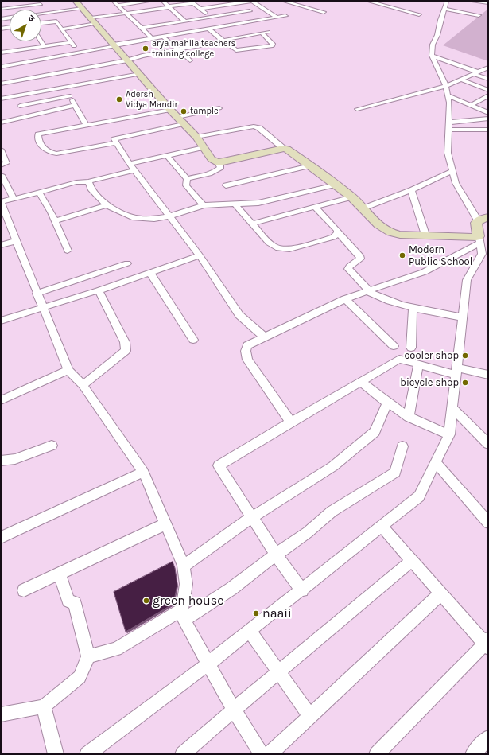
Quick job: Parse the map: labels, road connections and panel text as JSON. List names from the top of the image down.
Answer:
{
  "places": [
    "arya mahila teachers training college",
    "Adersh Vidya Mandir",
    "tample",
    "Modern Public School",
    "cooler shop",
    "bicycle shop",
    "green house",
    "naaii"
  ],
  "north": "top right"
}
